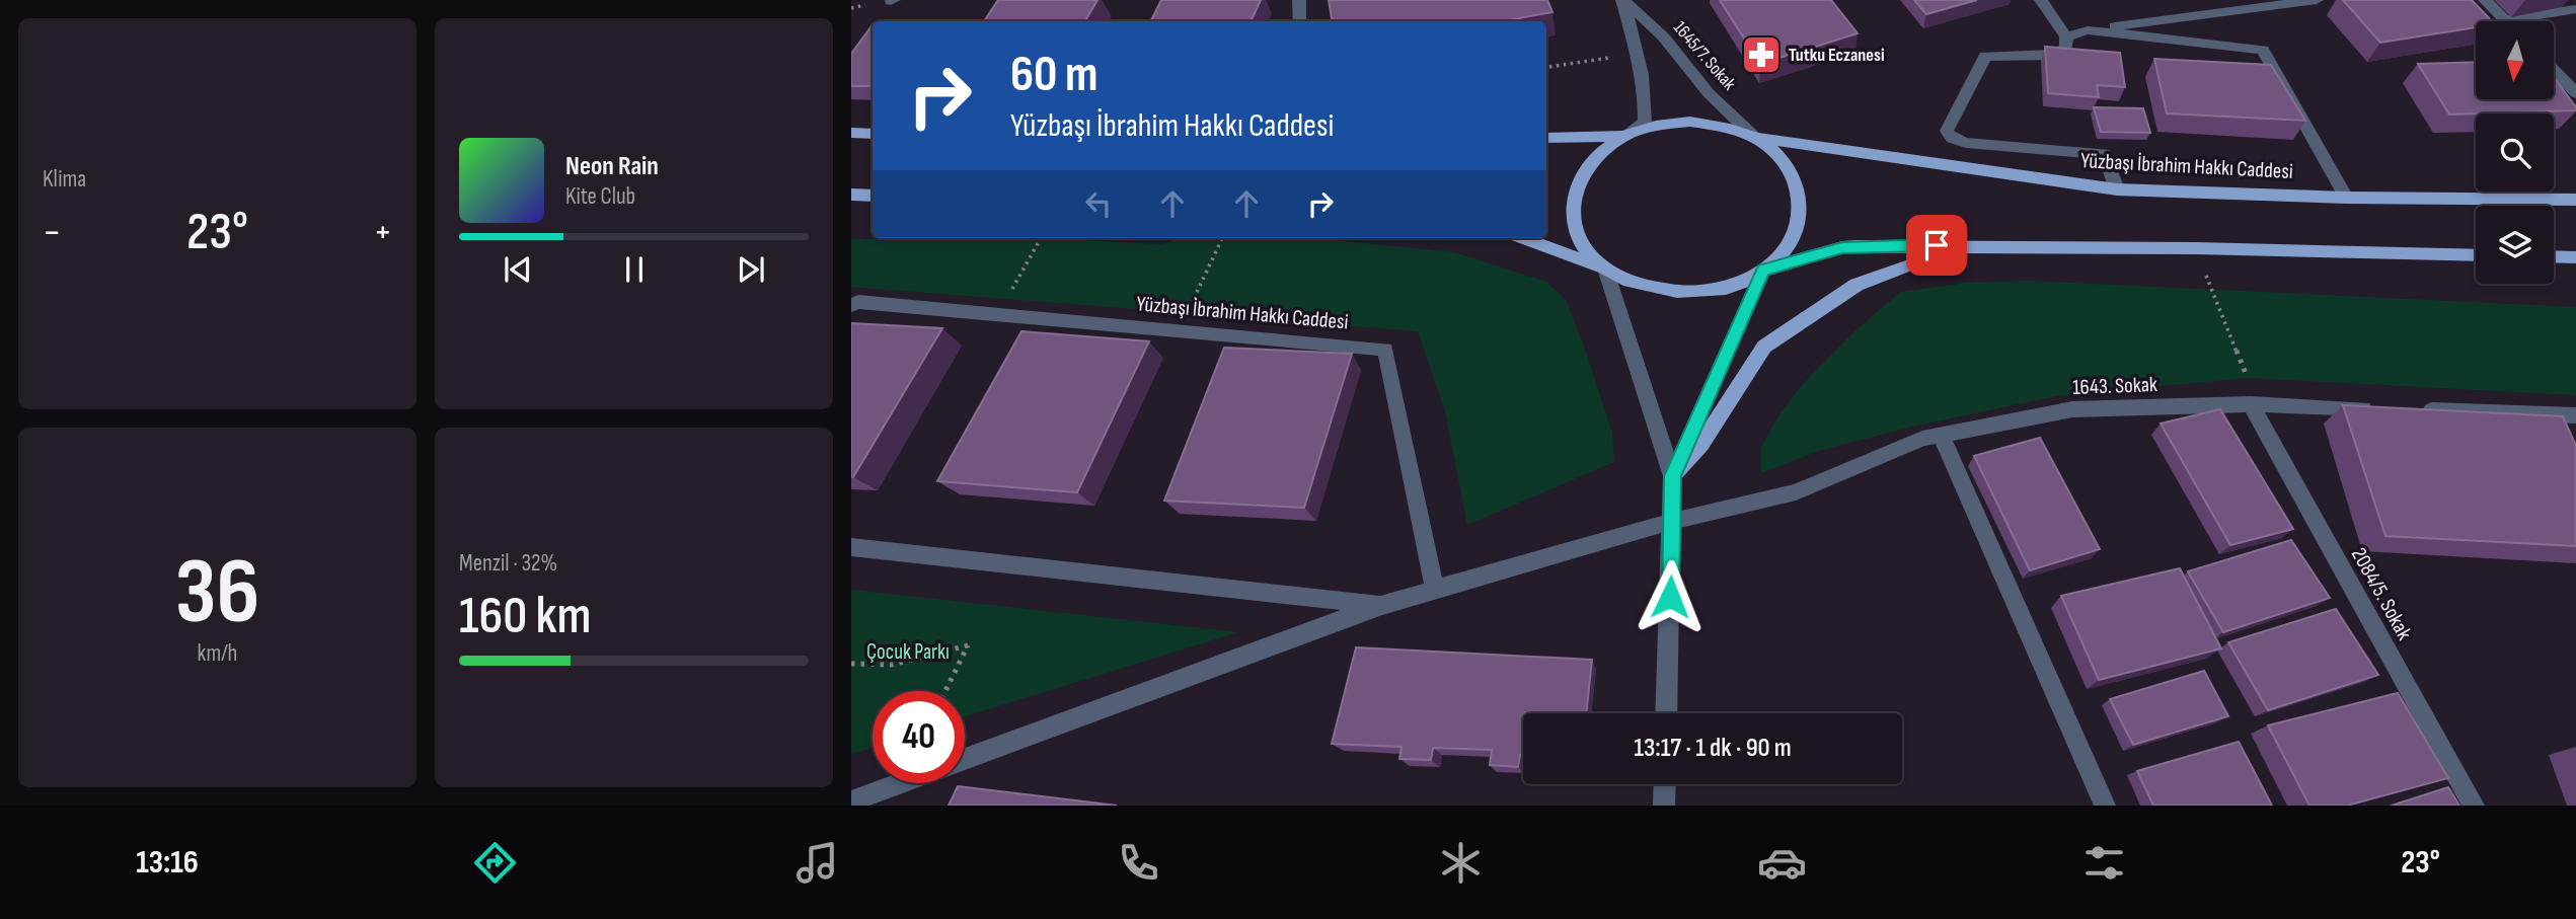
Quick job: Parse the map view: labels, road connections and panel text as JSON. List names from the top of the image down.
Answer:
{
  "streets": {
    "main road": ["Yüzbaşı İbrahim Hakkı Caddesi"],
    "street": ["1645/7. Sokak", "1643. Sokak", "2084/5. Sokak"]
  },
  "crossings": [
    ["1645/7. Sokak", "Yüzbaşı İbrahim Hakkı Caddesi"],
    ["Yüzbaşı İbrahim Hakkı Caddesi", "1643. Sokak"],
    ["1643. Sokak", "2084/5. Sokak"]
  ],
  "parks": ["Çocuk Parkı"],
  "places": {
    "pharmacy": ["Tutku Eczanesi"]
  },
  "north": "bottom",
  "page": {
    "tile": [
      "Klima",
      ["36", "km/h"],
      ["Menzil · 32%", "160 km"]
    ],
    "turn": ["60 m", "Yüzbaşı İbrahim Hakkı Caddesi"],
    "song": ["Neon Rain", "Kite Club"],
    "heat": ["−", "23°", "+"],
    "limit": "40",
    "trip": "13:17 · 1 dk · 90 m",
    "tabs": ["13:16", "23°"]
  }
}
